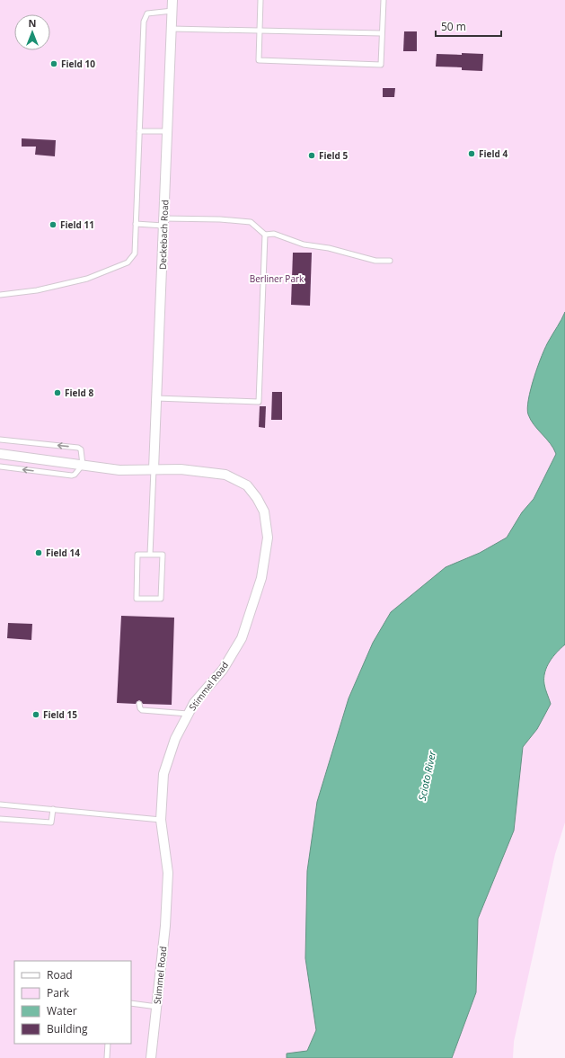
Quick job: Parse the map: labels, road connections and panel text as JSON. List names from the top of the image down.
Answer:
{
  "streets": {
    "street": ["Deckebach Road", "Stimmel Road"]
  },
  "crossings": [
    ["Deckebach Road", "Stimmel Road"]
  ],
  "water": ["Scioto River"],
  "parks": ["Berliner Park"],
  "places": [
    "Field 10",
    "Field 4",
    "Field 5",
    "Field 11",
    "Field 8",
    "Field 14",
    "Field 15"
  ],
  "legend": [
    "Road",
    "Park",
    "Water",
    "Building"
  ],
  "scale_bar": "50 m",
  "north": "top"
}
